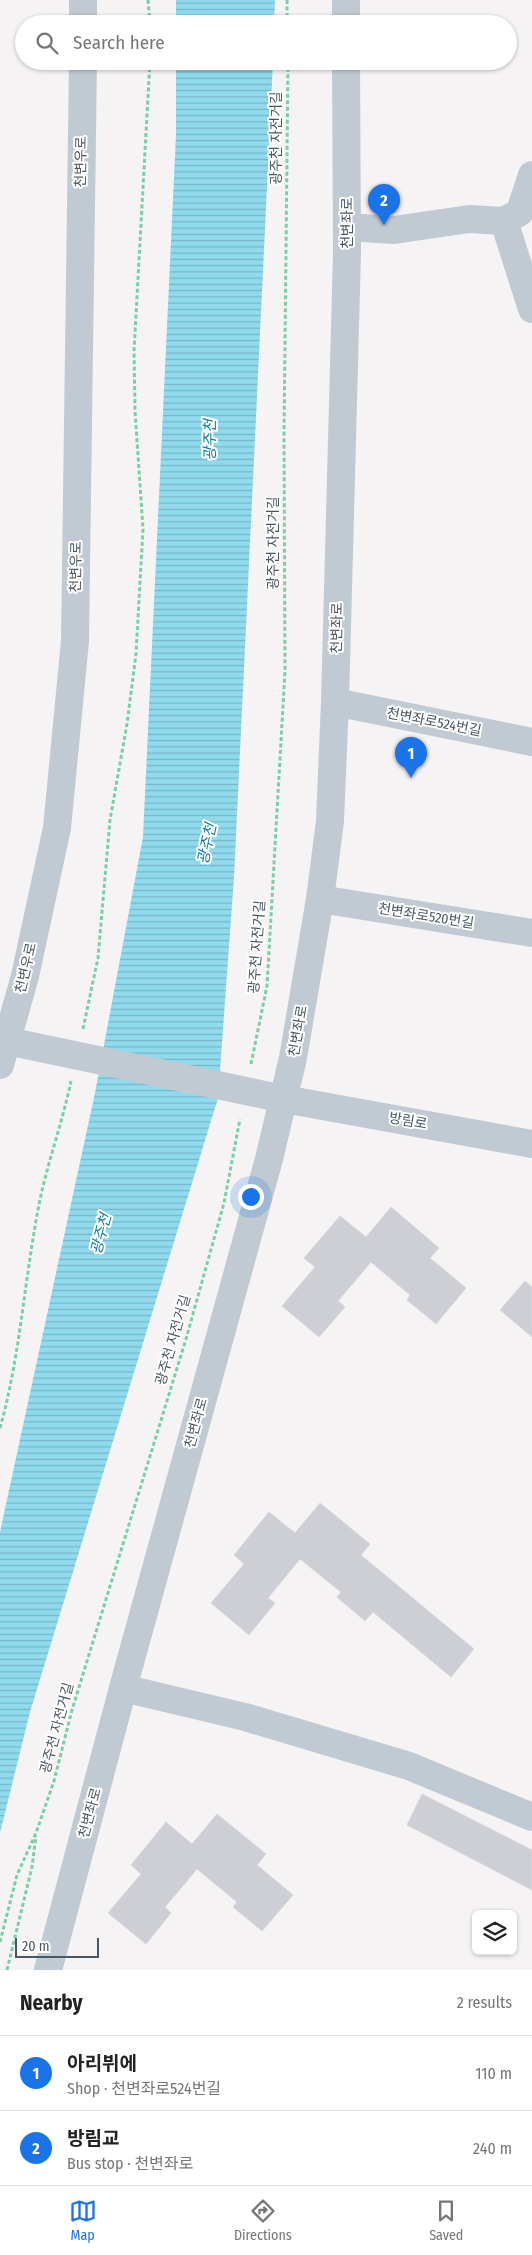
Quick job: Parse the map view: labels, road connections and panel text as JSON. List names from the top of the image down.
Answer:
{
  "streets": {
    "street": [
      "천변우로",
      "천변좌로",
      "천변좌로524번길",
      "천변좌로520번길",
      "방림로"
    ],
    "path": ["광주천 자전거길"]
  },
  "crossings": [
    ["천변우로", "방림로"],
    ["천변좌로", "천변좌로524번길"],
    ["천변좌로", "천변좌로520번길"],
    ["천변좌로", "방림로"]
  ],
  "water": ["광주천"],
  "scale_bar": "20 m",
  "page": {
    "search": "Search here",
    "pins": ["2", "1"],
    "scale": "20 m",
    "heading": ["Nearby", "2 results"],
    "list": [
      {
        "mark": "1",
        "name": "아리뷔에",
        "note": "Shop · 천변좌로524번길",
        "value": "110 m"
      },
      {
        "mark": "2",
        "name": "방림교",
        "note": "Bus stop · 천변좌로",
        "value": "240 m"
      }
    ],
    "nav": ["Map", "Directions", "Saved"]
  }
}
